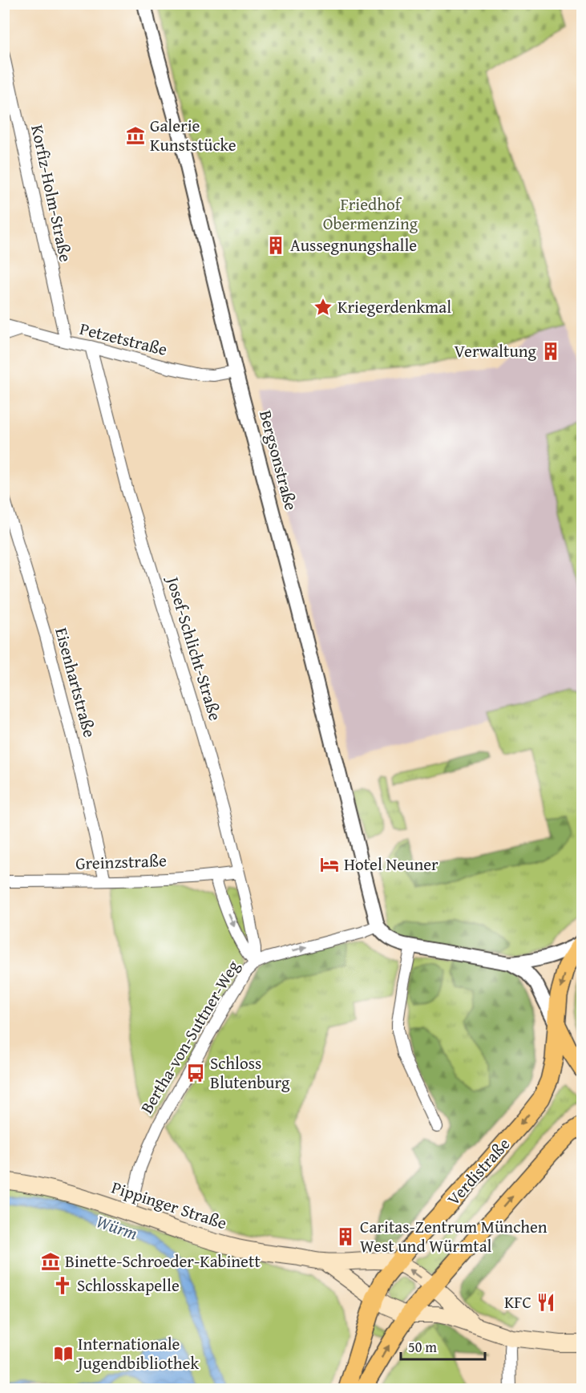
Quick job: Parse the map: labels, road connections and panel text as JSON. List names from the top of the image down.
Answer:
{
  "streets": {
    "main road": ["Verdistraße", "Pippinger Straße"],
    "street": [
      "Korfiz-Holm-Straße",
      "Petzetstraße",
      "Bergsonstraße",
      "Josef-Schlicht-Straße",
      "Eisenhartstraße",
      "Greinzstraße",
      "Bertha-von-Suttner-Weg"
    ]
  },
  "crossings": [
    ["Korfiz-Holm-Straße", "Petzetstraße"],
    ["Petzetstraße", "Bergsonstraße"],
    ["Petzetstraße", "Josef-Schlicht-Straße"],
    ["Bergsonstraße", "Bertha-von-Suttner-Weg"],
    ["Josef-Schlicht-Straße", "Greinzstraße"],
    ["Josef-Schlicht-Straße", "Bertha-von-Suttner-Weg"],
    ["Eisenhartstraße", "Greinzstraße"],
    ["Bertha-von-Suttner-Weg", "Pippinger Straße"],
    ["Verdistraße", "Pippinger Straße"]
  ],
  "water": ["Würm"],
  "parks": ["Friedhof Obermenzing"],
  "places": {
    "museum": ["Galerie Kunststücke", "Binette-Schroeder-Kabinett"],
    "building": ["Aussegnungshalle", "Verwaltung", "Caritas-Zentrum München West und Würmtal"],
    "place": ["Kriegerdenkmal"],
    "hotel": ["Hotel Neuner"],
    "bus stop": ["Schloss Blutenburg"],
    "church": ["Schlosskapelle"],
    "restaurant": ["KFC"],
    "library": ["Internationale Jugendbibliothek"]
  },
  "scale_bar": "50 m"
}
